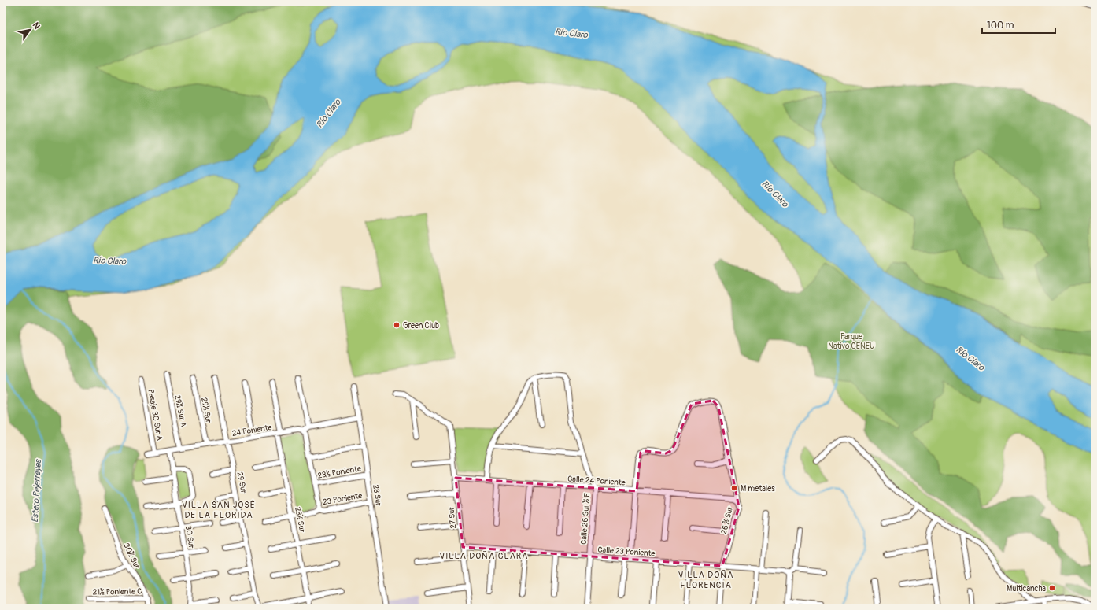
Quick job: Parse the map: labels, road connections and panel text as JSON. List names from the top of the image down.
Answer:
{
  "streets": {
    "street": [
      "29½ Sur",
      "29½ Sur A",
      "Pasaje 30 Sur A",
      "24 Poniente",
      "23½ Poniente",
      "Calle 24 Poniente",
      "29 Sur",
      "28 Sur",
      "23 Poniente",
      "27 Sur",
      "Calle 26 Sur ½ E",
      "28½ Sur",
      "26 ½ Sur",
      "30 Sur",
      "Calle 23 Poniente",
      "30½ Sur",
      "21½ Poniente C"
    ]
  },
  "crossings": [
    ["29½ Sur", "24 Poniente"],
    ["29½ Sur A", "24 Poniente"],
    ["Pasaje 30 Sur A", "24 Poniente"],
    ["24 Poniente", "29 Sur"],
    ["24 Poniente", "28 Sur"],
    ["24 Poniente", "28½ Sur"],
    ["24 Poniente", "30 Sur"],
    ["23½ Poniente", "28 Sur"],
    ["Calle 24 Poniente", "27 Sur"],
    ["Calle 24 Poniente", "Calle 26 Sur ½ E"],
    ["Calle 24 Poniente", "26 ½ Sur"],
    ["28 Sur", "23 Poniente"],
    ["23 Poniente", "28½ Sur"],
    ["27 Sur", "Calle 23 Poniente"],
    ["Calle 26 Sur ½ E", "Calle 23 Poniente"],
    ["26 ½ Sur", "Calle 23 Poniente"],
    ["30½ Sur", "21½ Poniente C"]
  ],
  "districts": ["VILLA SAN JOSÉ DE LA FLORIDA", "VILLA DOÑA CLARA", "VILLA DOÑA FLORENCIA"],
  "water": ["Río Claro", "Estero Pejerreyes"],
  "parks": ["Parque Nativo CENEU"],
  "places": ["Green Club", "M metales", "Multicancha"],
  "scale_bar": "100 m",
  "north": "top right"
}
